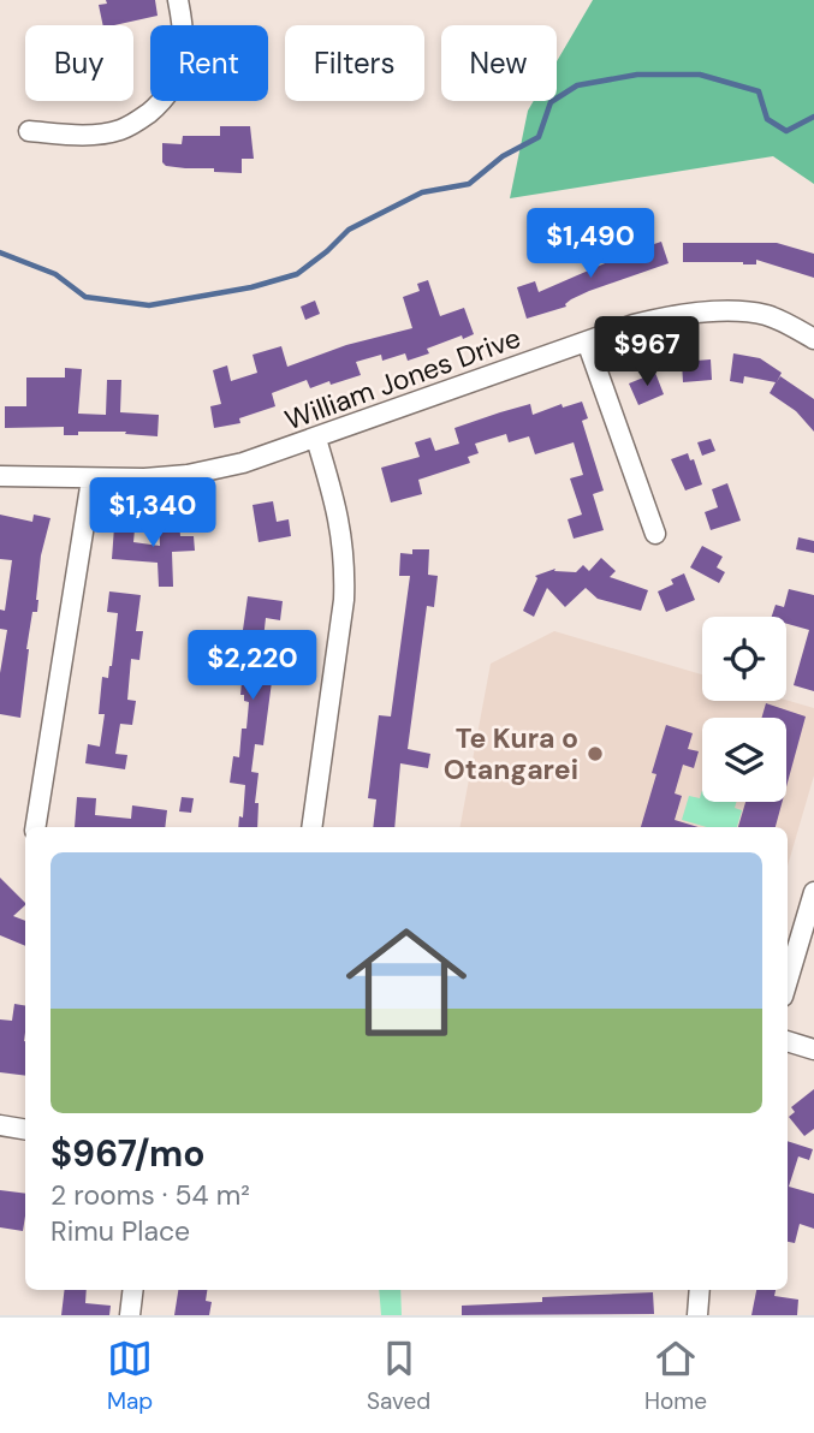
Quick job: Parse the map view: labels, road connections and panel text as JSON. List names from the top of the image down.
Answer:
{
  "streets": {
    "street": ["William Jones Drive"]
  },
  "places": ["Te Kura o Otangarei"],
  "page": {
    "chip": [
      "Buy",
      "Rent",
      "Filters",
      "New"
    ],
    "price": [
      "$1,490",
      "$967",
      "$1,340",
      "$2,220"
    ],
    "list": [
      {
        "name": "$967/mo",
        "note": "2 rooms · 54 m² · Rimu Place"
      }
    ],
    "tabs": ["Map", "Saved", "Home"]
  }
}
